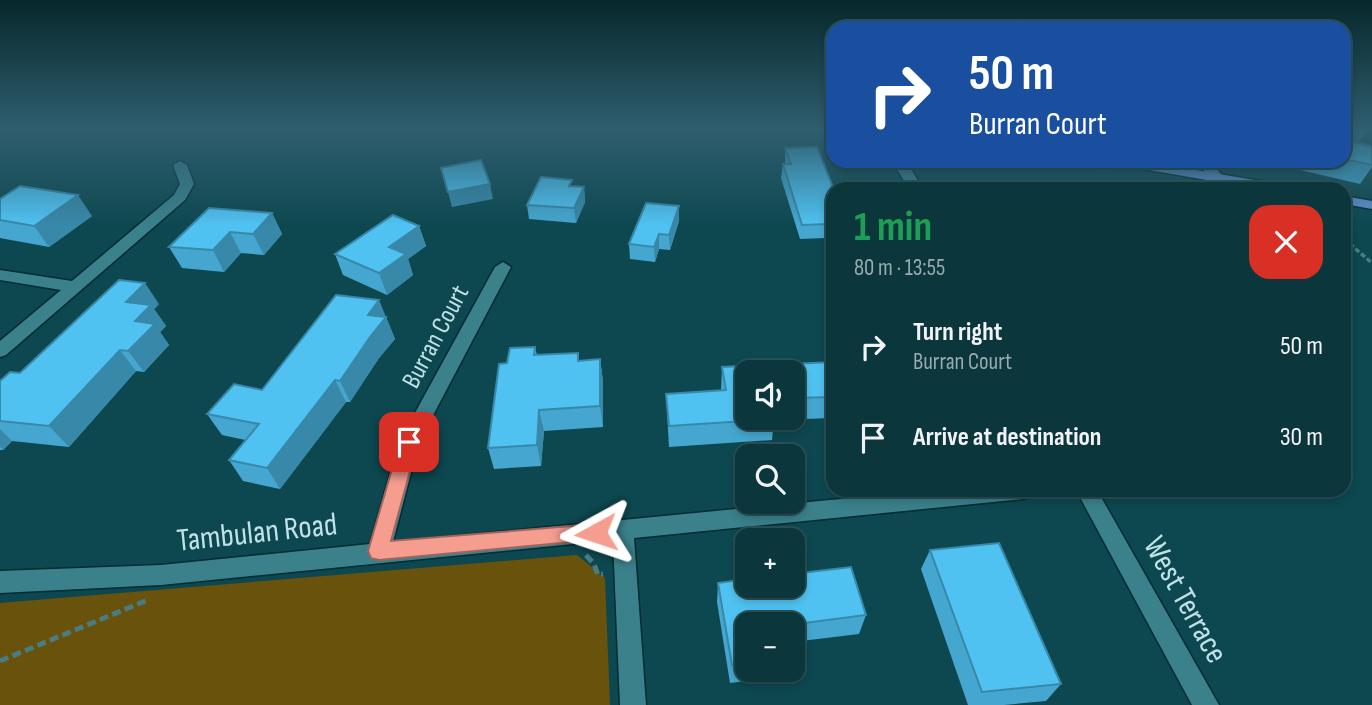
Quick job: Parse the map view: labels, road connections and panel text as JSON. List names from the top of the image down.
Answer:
{
  "streets": {
    "street": ["Burran Court", "Tambulan Road", "West Terrace"]
  },
  "crossings": [
    ["Burran Court", "Tambulan Road"]
  ],
  "page": {
    "turn": ["50 m", "Burran Court"],
    "heading": ["1 min", "80 m · 13:55"],
    "list": [
      {
        "name": "Turn right",
        "note": "Burran Court",
        "value": "50 m"
      },
      {
        "name": "Arrive at destination",
        "value": "30 m"
      }
    ],
    "map_buttons": ["+", "−"]
  }
}
